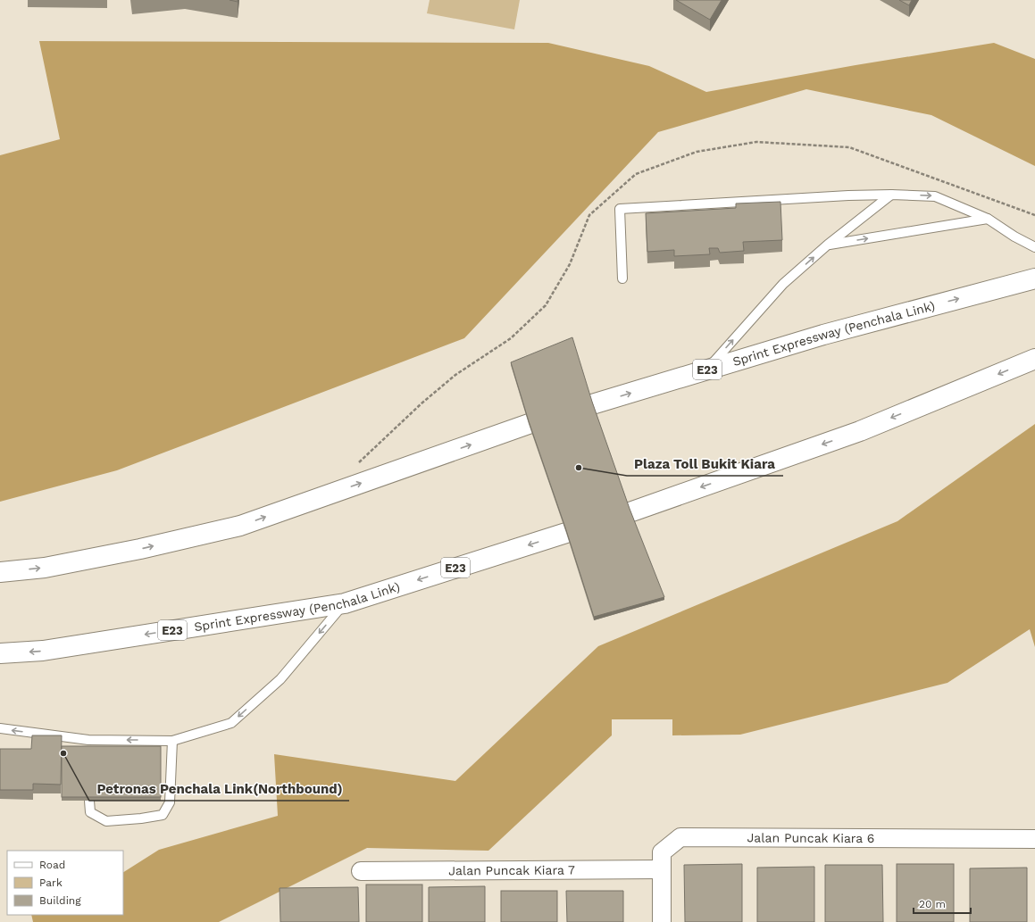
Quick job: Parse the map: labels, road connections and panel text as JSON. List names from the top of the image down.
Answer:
{
  "streets": {
    "highway": ["Sprint Expressway (Penchala Link)", "E23"],
    "street": ["Jalan Puncak Kiara 6", "Jalan Puncak Kiara 7"]
  },
  "crossings": [
    ["Jalan Puncak Kiara 6", "Jalan Puncak Kiara 7"]
  ],
  "places": ["Plaza Toll Bukit Kiara", "Petronas Penchala Link(Northbound)"],
  "legend": ["Road", "Park", "Building"],
  "scale_bar": "20 m"
}
